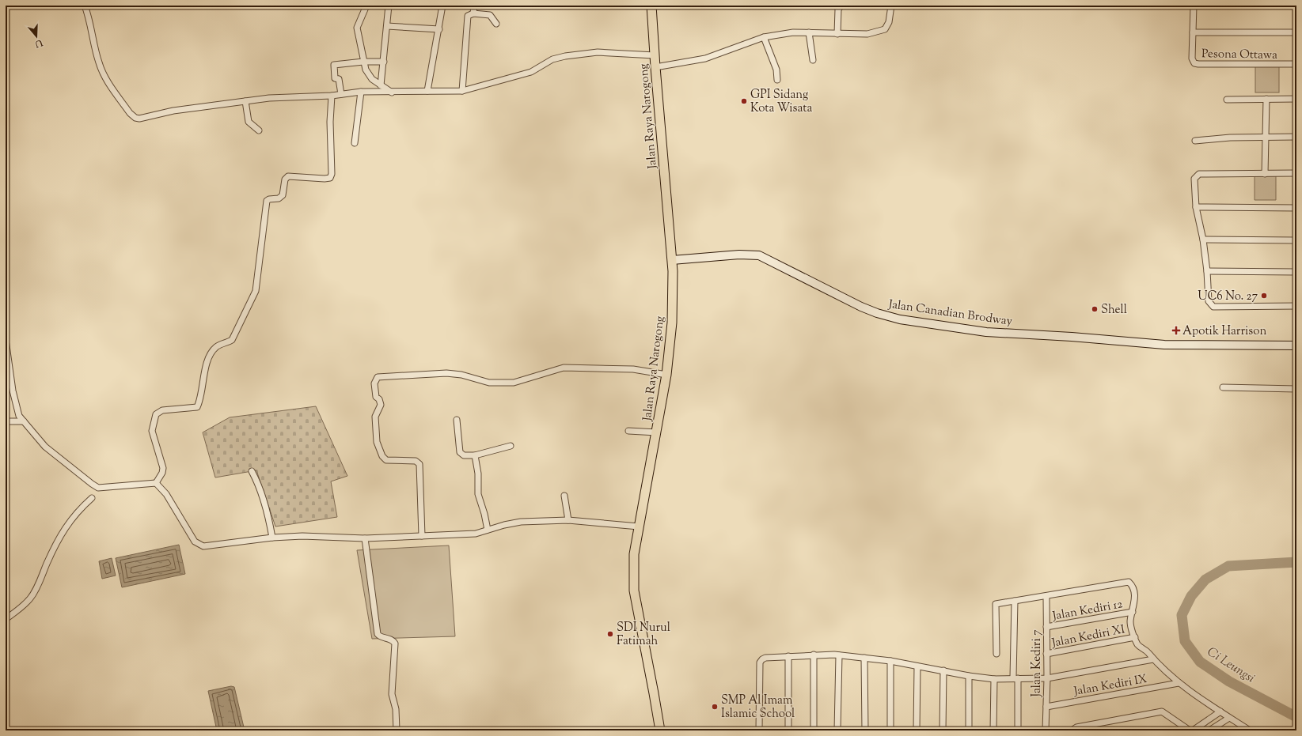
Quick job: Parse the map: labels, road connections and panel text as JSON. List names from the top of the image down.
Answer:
{
  "streets": {
    "main road": ["Jalan Raya Narogong"],
    "street": [
      "Pesona Ottawa",
      "Jalan Canadian Brodway",
      "Jalan Kediri 12",
      "Jalan Kediri XI",
      "Jalan Kediri 7",
      "Jalan Kediri IX"
    ]
  },
  "crossings": [
    ["Jalan Raya Narogong", "Jalan Canadian Brodway"],
    ["Jalan Kediri 12", "Jalan Kediri 7"],
    ["Jalan Kediri XI", "Jalan Kediri 7"],
    ["Jalan Kediri 7", "Jalan Kediri IX"]
  ],
  "water": ["Ci Leungsi"],
  "places": {
    "other": [
      "GPI Sidang Kota Wisata",
      "UC6 No. 27",
      "Shell",
      "SDI Nurul Fatimah",
      "SMP Al Imam Islamic School"
    ],
    "health": ["Apotik Harrison"]
  },
  "north": "bottom"
}
